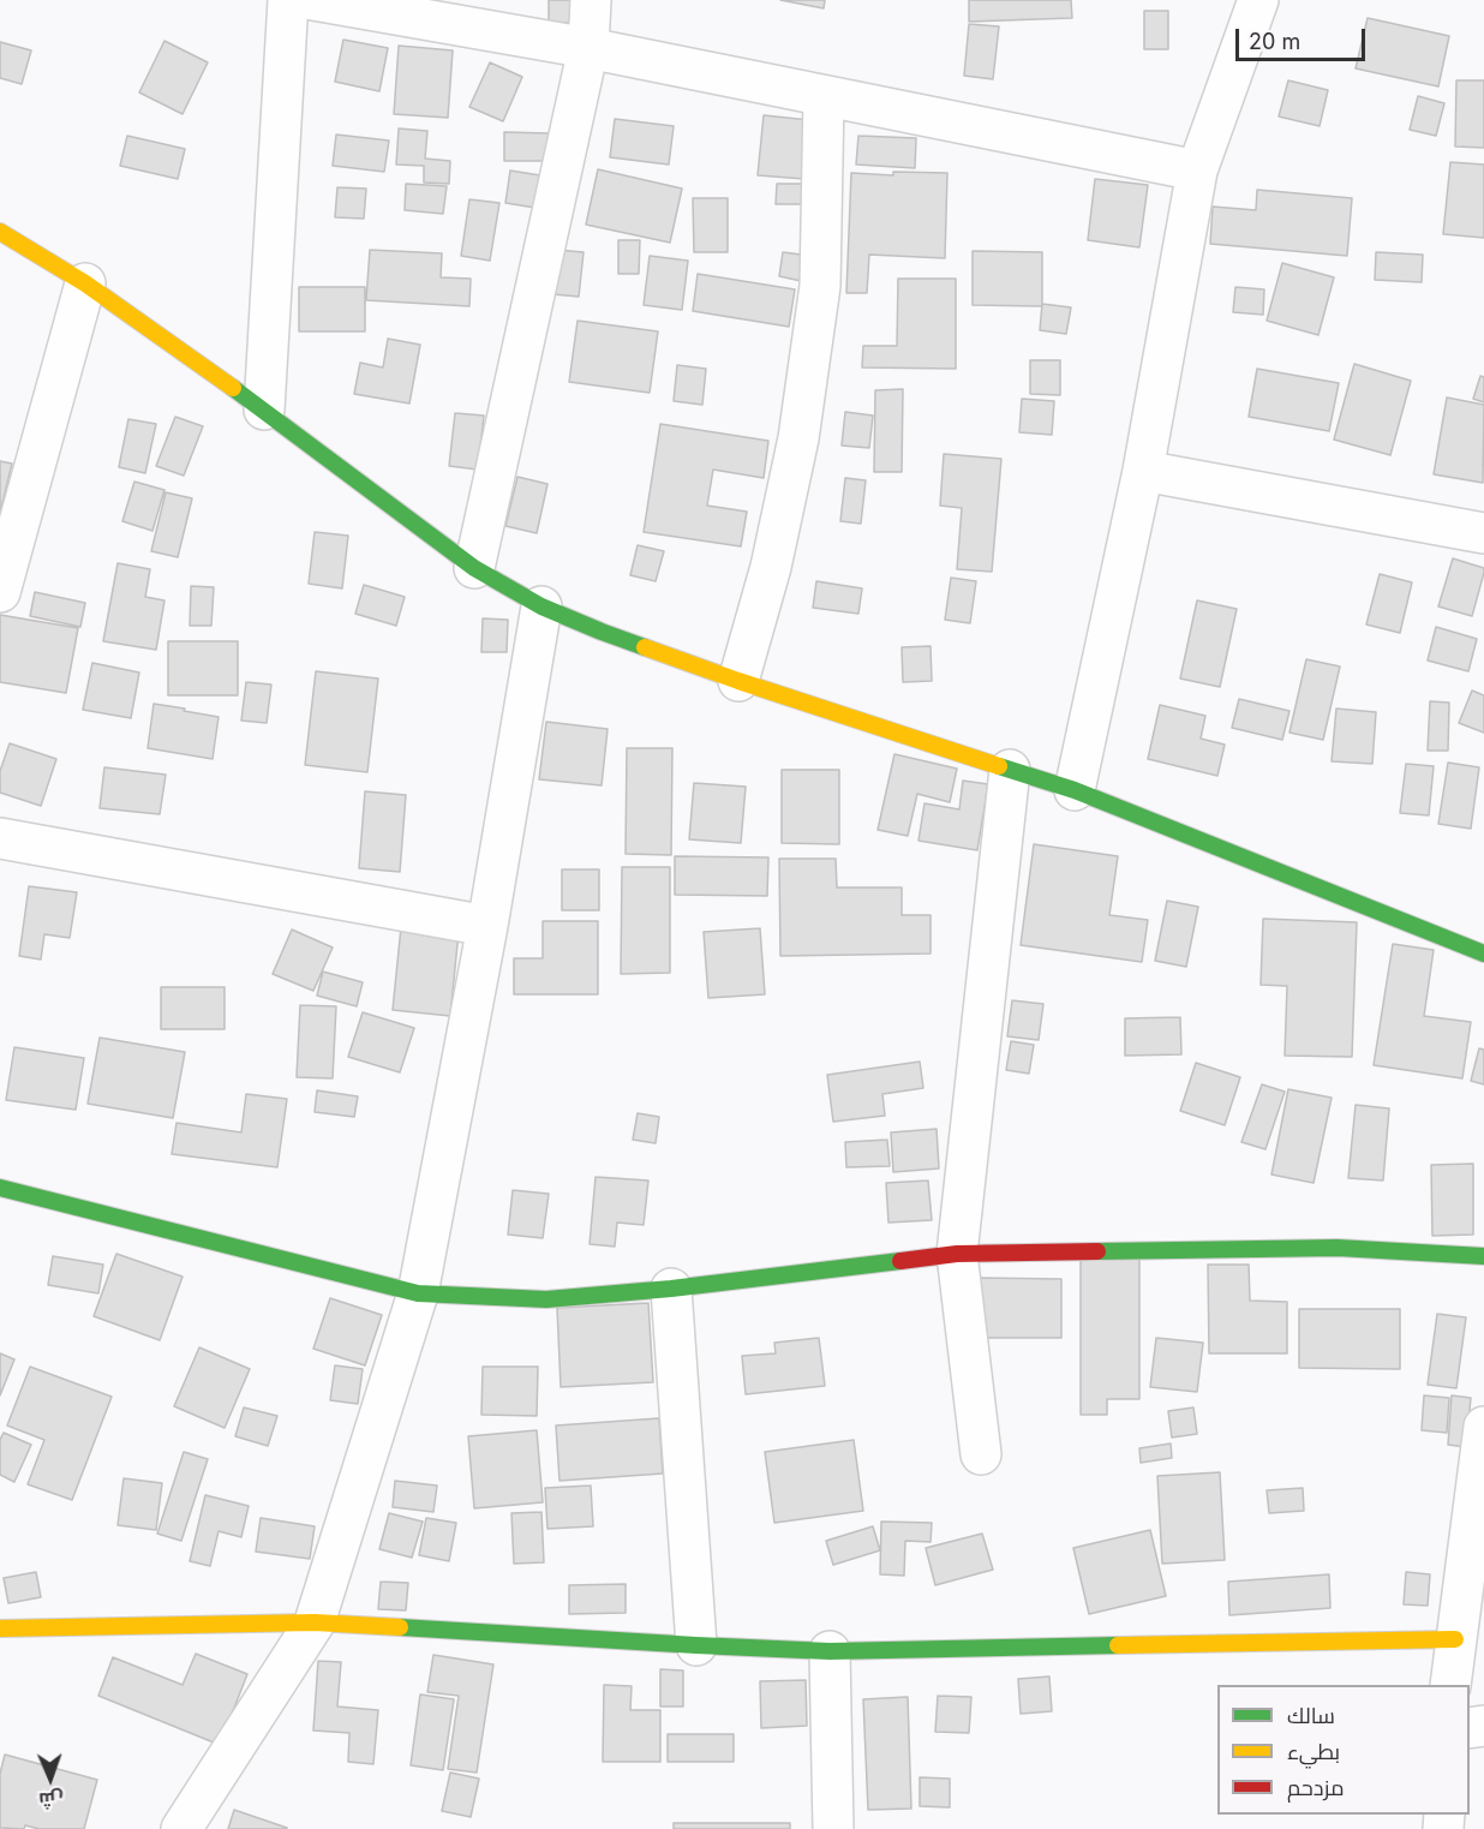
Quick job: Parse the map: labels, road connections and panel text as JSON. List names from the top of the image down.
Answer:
{
  "legend": ["سالك", "بطيء", "مزدحم"],
  "scale_bar": "20 m",
  "north": "bottom"
}
